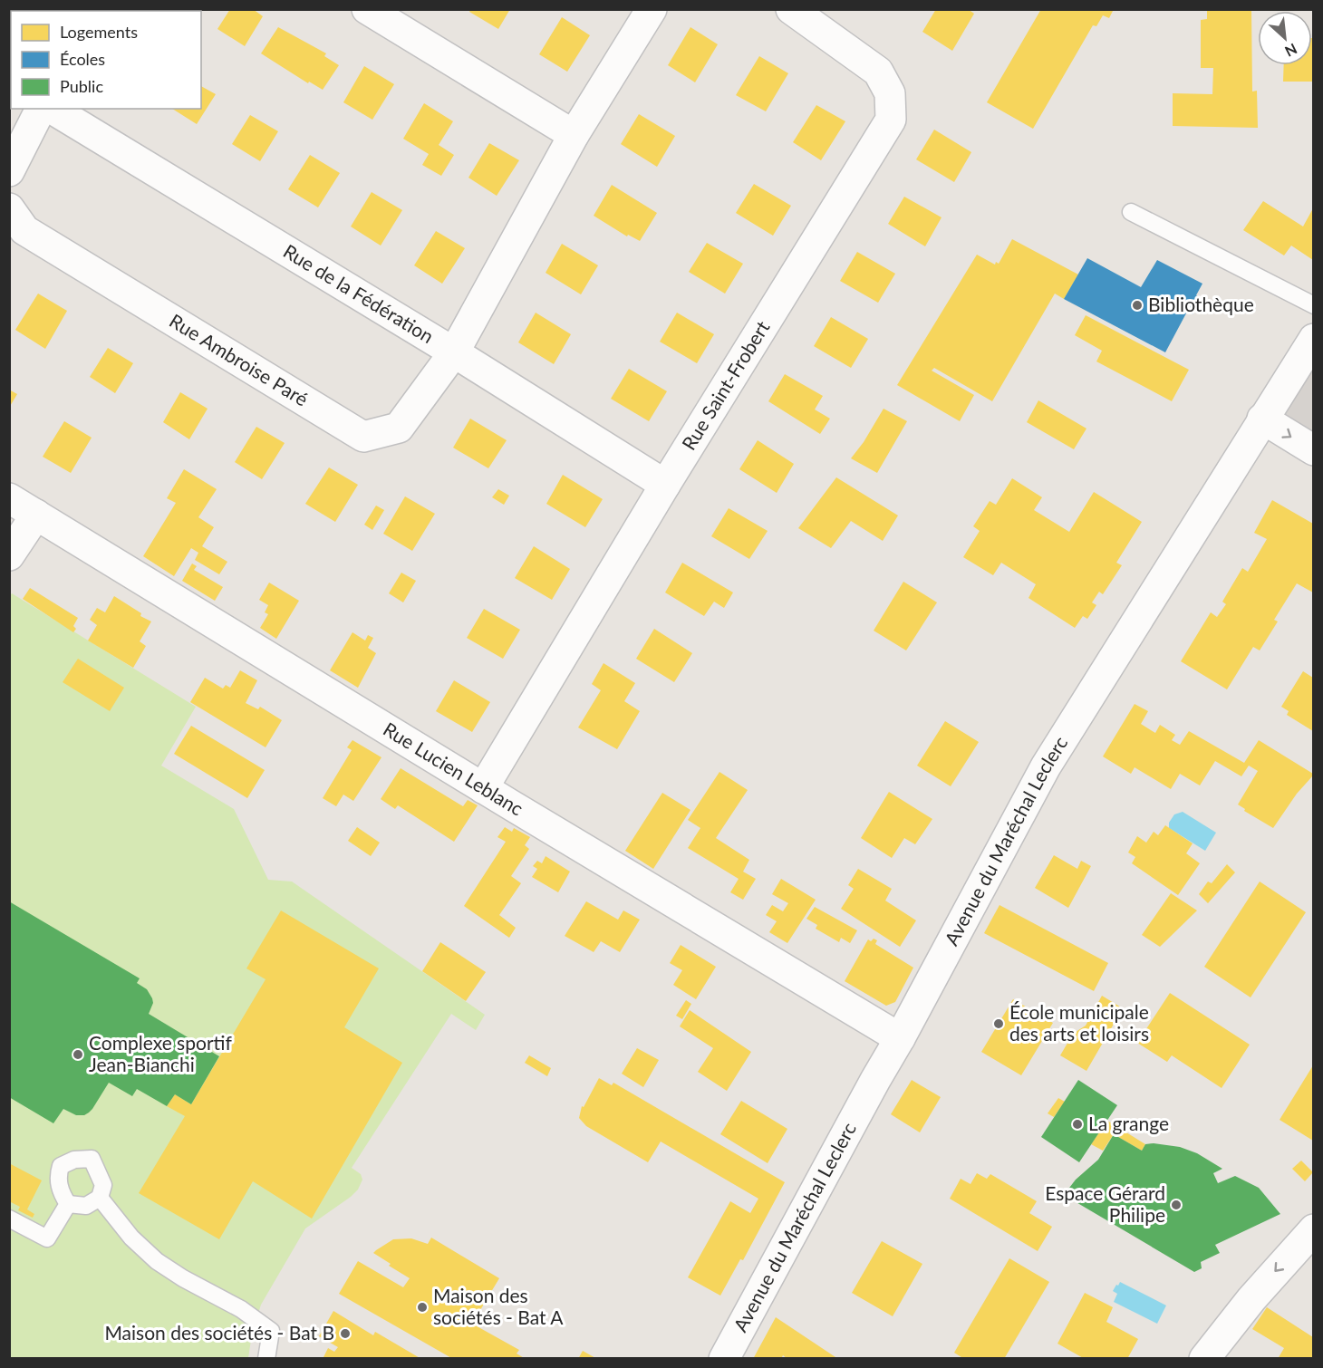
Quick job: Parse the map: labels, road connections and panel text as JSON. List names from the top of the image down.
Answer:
{
  "streets": {
    "street": [
      "Rue de la Fédération",
      "Rue Ambroise Paré",
      "Rue Saint-Frobert",
      "Rue Lucien Leblanc",
      "Avenue du Maréchal Leclerc"
    ]
  },
  "crossings": [
    ["Rue de la Fédération", "Rue Ambroise Paré"],
    ["Rue de la Fédération", "Rue Saint-Frobert"],
    ["Rue Saint-Frobert", "Rue Lucien Leblanc"],
    ["Rue Lucien Leblanc", "Avenue du Maréchal Leclerc"]
  ],
  "places": [
    "Bibliothèque",
    "École municipale des arts et loisirs",
    "Complexe sportif Jean-Bianchi",
    "La grange",
    "Espace Gérard Philipe",
    "Maison des sociétés - Bat A",
    "Maison des sociétés - Bat B"
  ],
  "legend": ["Logements", "Écoles", "Public"],
  "north": "bottom right"
}
